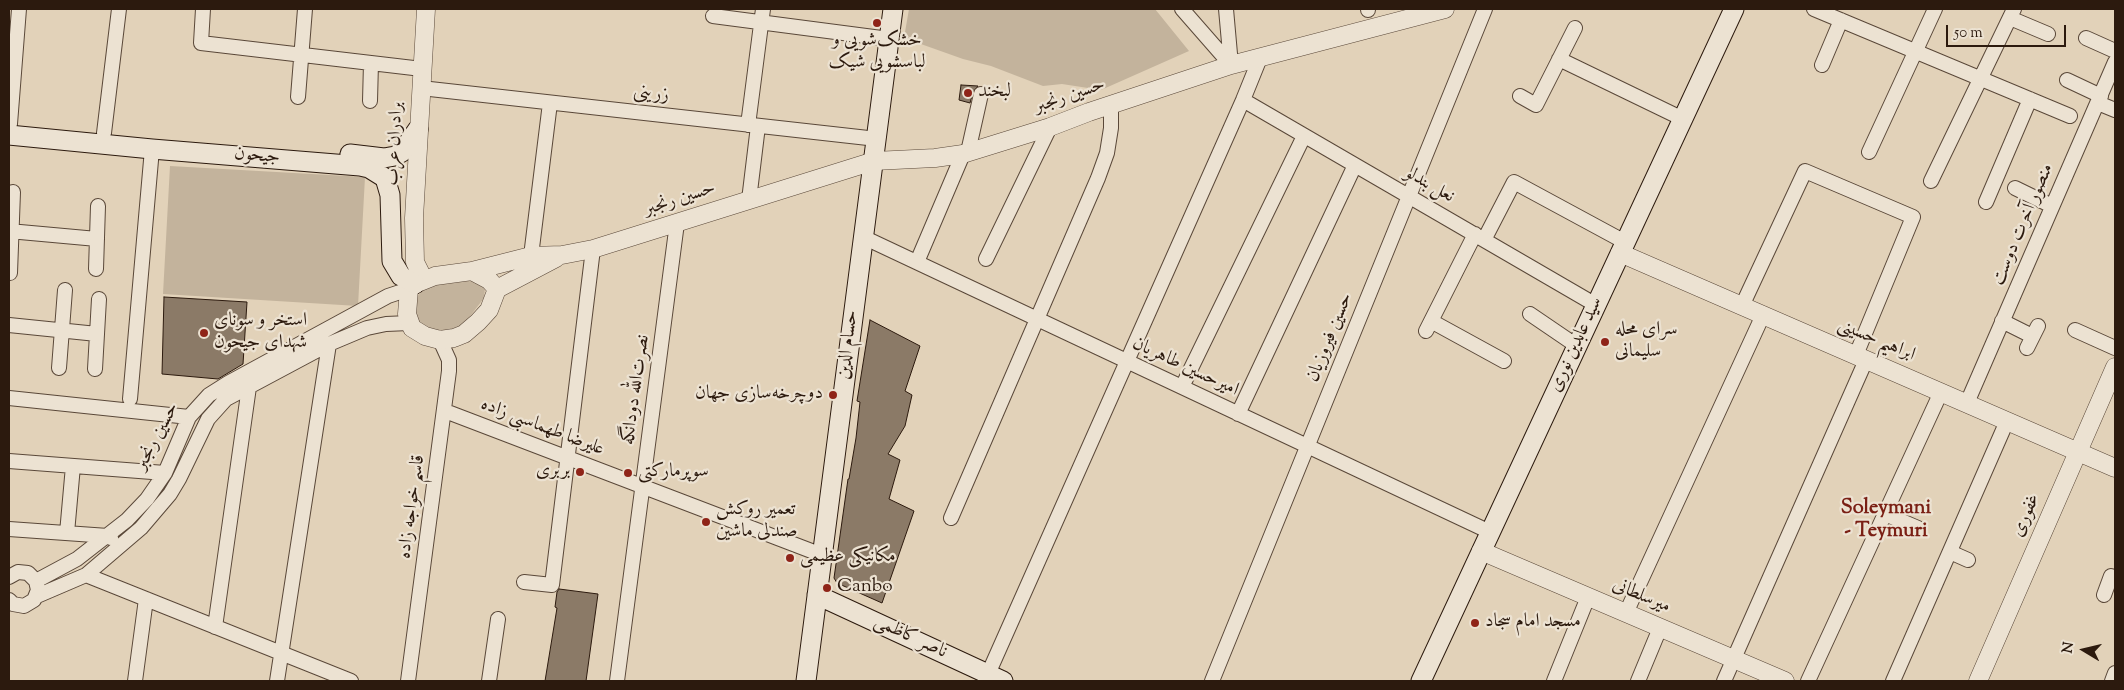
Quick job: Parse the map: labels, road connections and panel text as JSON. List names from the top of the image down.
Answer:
{
  "streets": {
    "main road": [
      "جیحون",
      "حسام الدین",
      "سید عابدین نوری",
      "ناصر کاظمی"
    ],
    "street": [
      "زرینی",
      "حسین رنجبر",
      "برادران عرب",
      "نعل بندلو",
      "منصور آخرت دوست",
      "حسین فیروزیان",
      "ابراهیم حسینی",
      "امیرحسین طاهریان",
      "نصرت‌الله دودانگه",
      "علیرضا طهماسبی زاده",
      "قاسم خواجه زاده",
      "غفوری",
      "میرسلطانی"
    ]
  },
  "crossings": [
    ["زرینی", "برادران عرب"],
    ["زرینی", "حسام الدین"],
    ["حسین رنجبر", "برادران عرب"],
    ["حسین رنجبر", "جیحون"],
    ["حسین رنجبر", "حسام الدین"],
    ["حسین رنجبر", "نصرت‌الله دودانگه"],
    ["حسین رنجبر", "قاسم خواجه زاده"],
    ["برادران عرب", "جیحون"],
    ["برادران عرب", "قاسم خواجه زاده"],
    ["جیحون", "قاسم خواجه زاده"],
    ["نعل بندلو", "حسین فیروزیان"],
    ["نعل بندلو", "سید عابدین نوری"],
    ["منصور آخرت دوست", "ابراهیم حسینی"],
    ["حسین فیروزیان", "امیرحسین طاهریان"],
    ["ابراهیم حسینی", "سید عابدین نوری"],
    ["ابراهیم حسینی", "غفوری"],
    ["حسام الدین", "امیرحسین طاهریان"],
    ["حسام الدین", "علیرضا طهماسبی زاده"],
    ["حسام الدین", "ناصر کاظمی"],
    ["سید عابدین نوری", "امیرحسین طاهریان"],
    ["سید عابدین نوری", "میرسلطانی"],
    ["نصرت‌الله دودانگه", "علیرضا طهماسبی زاده"],
    ["علیرضا طهماسبی زاده", "قاسم خواجه زاده"]
  ],
  "districts": ["Soleymani - Teymuri"],
  "places": [
    "خشک‌شویی و لباسشویی شیک",
    "لبخند",
    "استخر و سونای شهدای جیحون",
    "سرای محله سلیمانی",
    "دوچرخه‌سازی جهان",
    "بربری",
    "سوپرمارکتی",
    "تعمیر روکش صندلی ماشین",
    "مکانیکی عظیمی",
    "Canbo",
    "مسجد امام سجاد"
  ],
  "scale_bar": "50 m",
  "north": "left"
}
